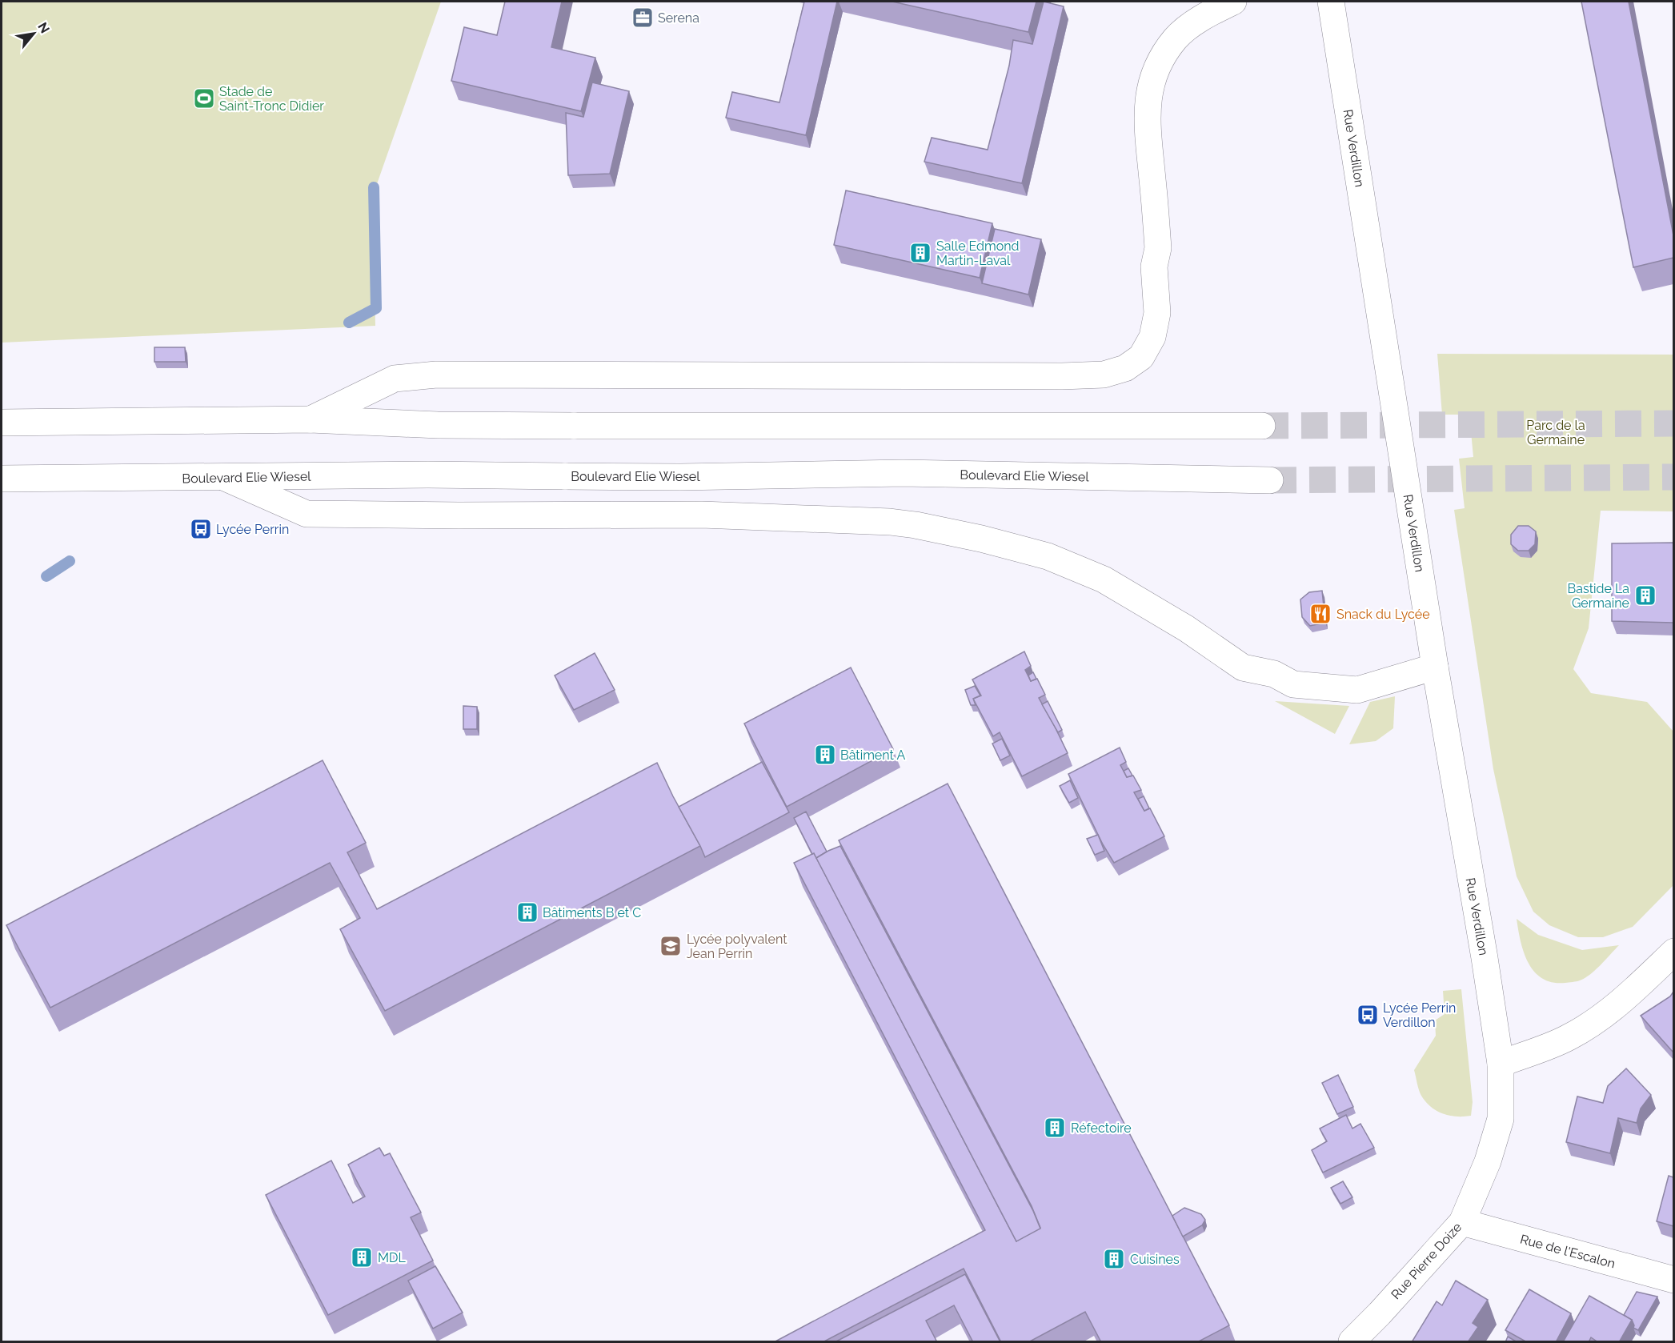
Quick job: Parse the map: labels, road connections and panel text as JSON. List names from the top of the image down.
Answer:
{
  "streets": {
    "main road": [
      "Rue Verdillon",
      "Boulevard Elie Wiesel",
      "Rue de l'Escalon",
      "Rue Pierre Doize"
    ]
  },
  "crossings": [
    ["Rue Verdillon", "Rue Pierre Doize"],
    ["Rue de l'Escalon", "Rue Pierre Doize"]
  ],
  "parks": ["Parc de la Germaine"],
  "places": {
    "office": ["Serena"],
    "sports": ["Stade de Saint-Tronc Didier"],
    "building": [
      "Salle Edmond Martin-Laval",
      "Bastide La Germaine",
      "Bâtiment A",
      "Bâtiments B et C",
      "Réfectoire",
      "MDL",
      "Cuisines"
    ],
    "bus stop": ["Lycée Perrin", "Lycée Perrin Verdillon"],
    "restaurant": ["Snack du Lycée"],
    "school or university": ["Lycée polyvalent Jean Perrin"]
  },
  "north": "top right"
}
